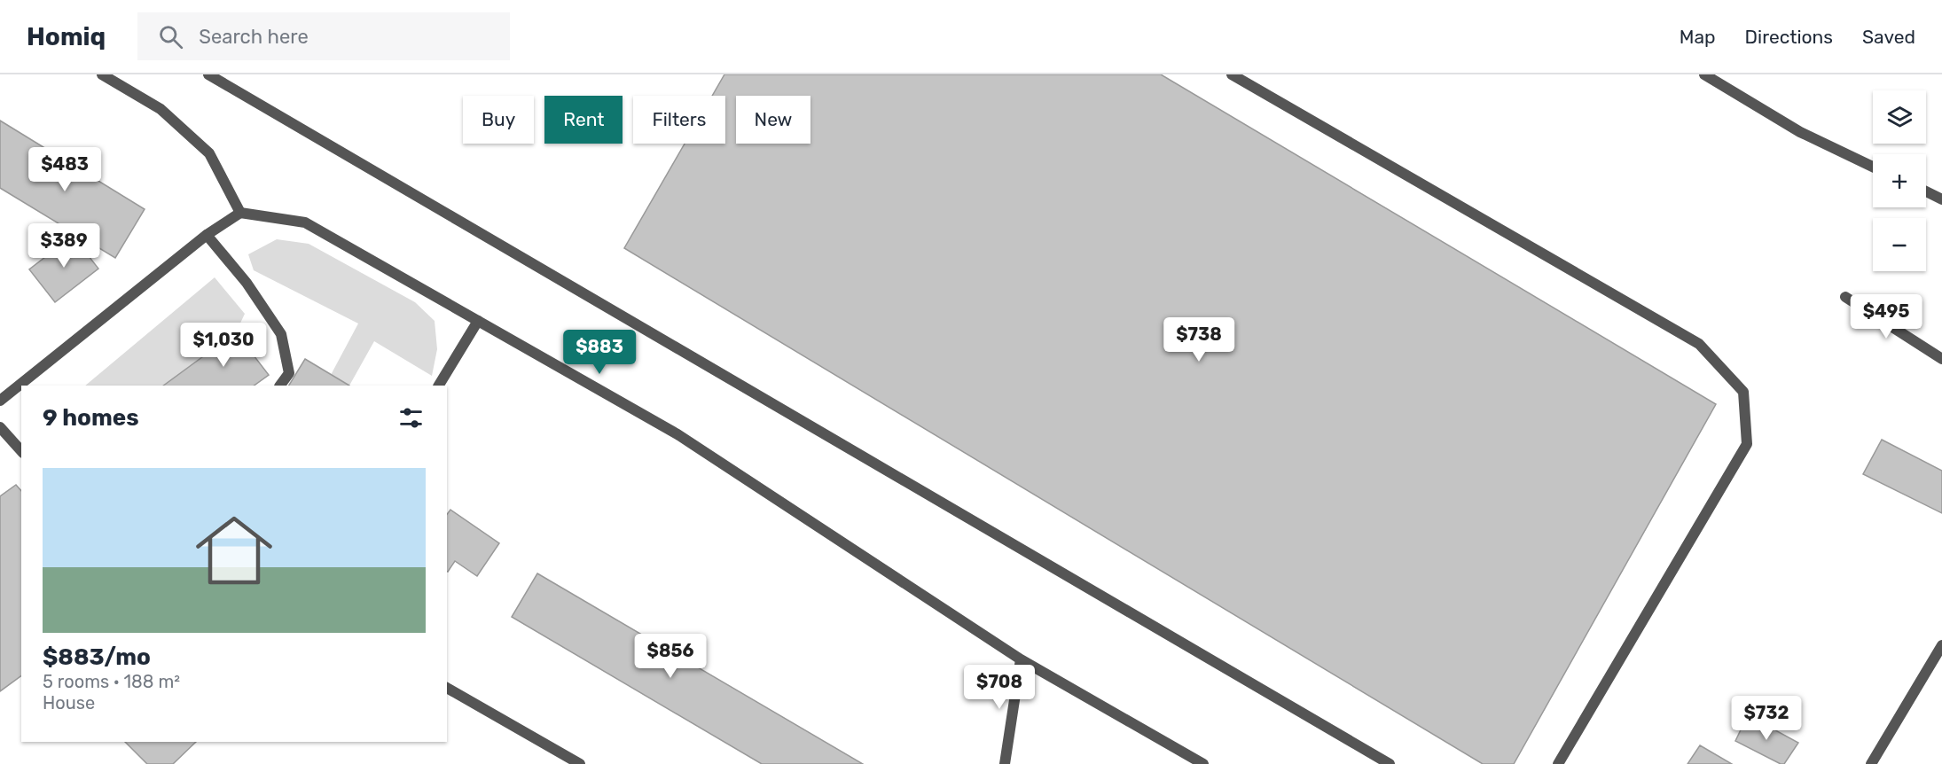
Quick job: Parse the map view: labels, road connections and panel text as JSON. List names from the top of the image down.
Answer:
{
  "page": {
    "header": "Homiq",
    "search": "Search here",
    "nav": ["Map", "Directions", "Saved"],
    "map_buttons": ["+", "−"],
    "chip": [
      "Buy",
      "Rent",
      "Filters",
      "New"
    ],
    "price": [
      "$483",
      "$389",
      "$495",
      "$738",
      "$1,030",
      "$883",
      "$856",
      "$708",
      "$732"
    ],
    "heading": "9 homes",
    "list": [
      {
        "name": "$883/mo",
        "note": "5 rooms · 188 m² · House"
      }
    ]
  }
}
